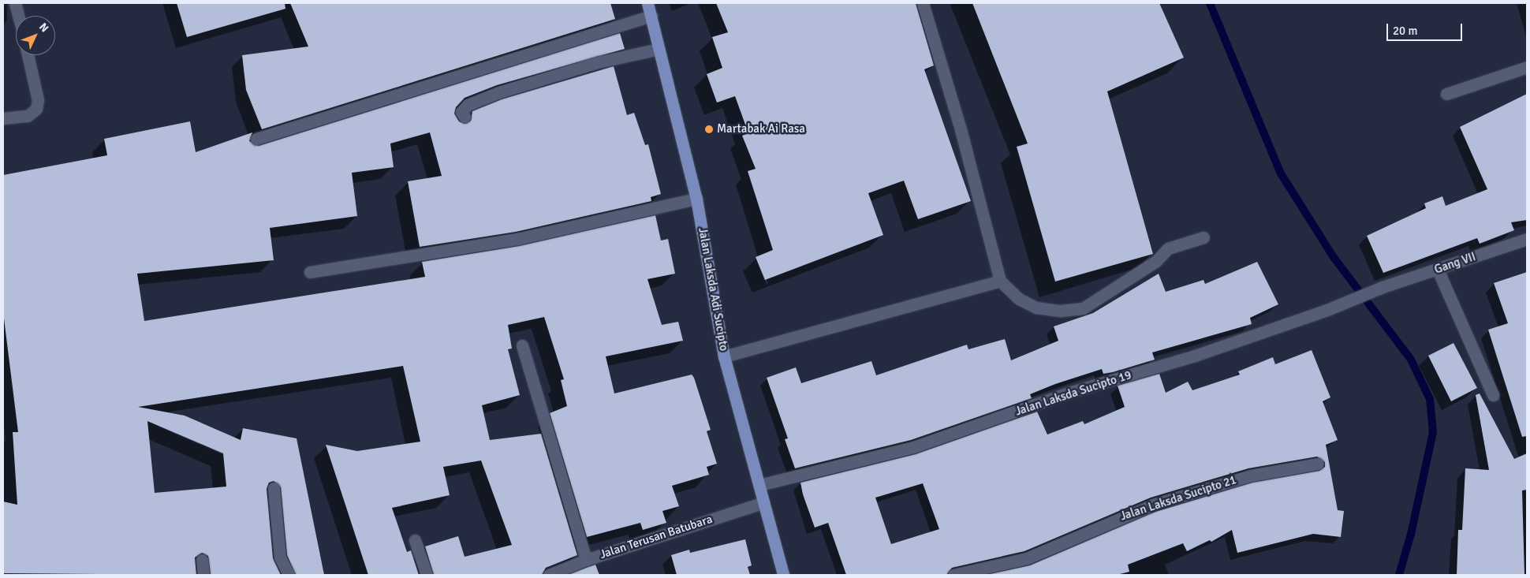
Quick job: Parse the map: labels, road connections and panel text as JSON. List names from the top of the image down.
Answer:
{
  "streets": {
    "main road": ["Jalan Laksda Adi Sucipto"],
    "street": [
      "Gang VII",
      "Jalan Laksda Sucipto 19",
      "Jalan Laksda Sucipto 21",
      "Jalan Terusan Batubara"
    ]
  },
  "crossings": [
    ["Gang VII", "Jalan Laksda Sucipto 19"],
    ["Jalan Laksda Adi Sucipto", "Jalan Laksda Sucipto 19"],
    ["Jalan Laksda Adi Sucipto", "Jalan Terusan Batubara"]
  ],
  "places": ["Martabak Ai Rasa"],
  "scale_bar": "20 m",
  "north": "top right"
}
